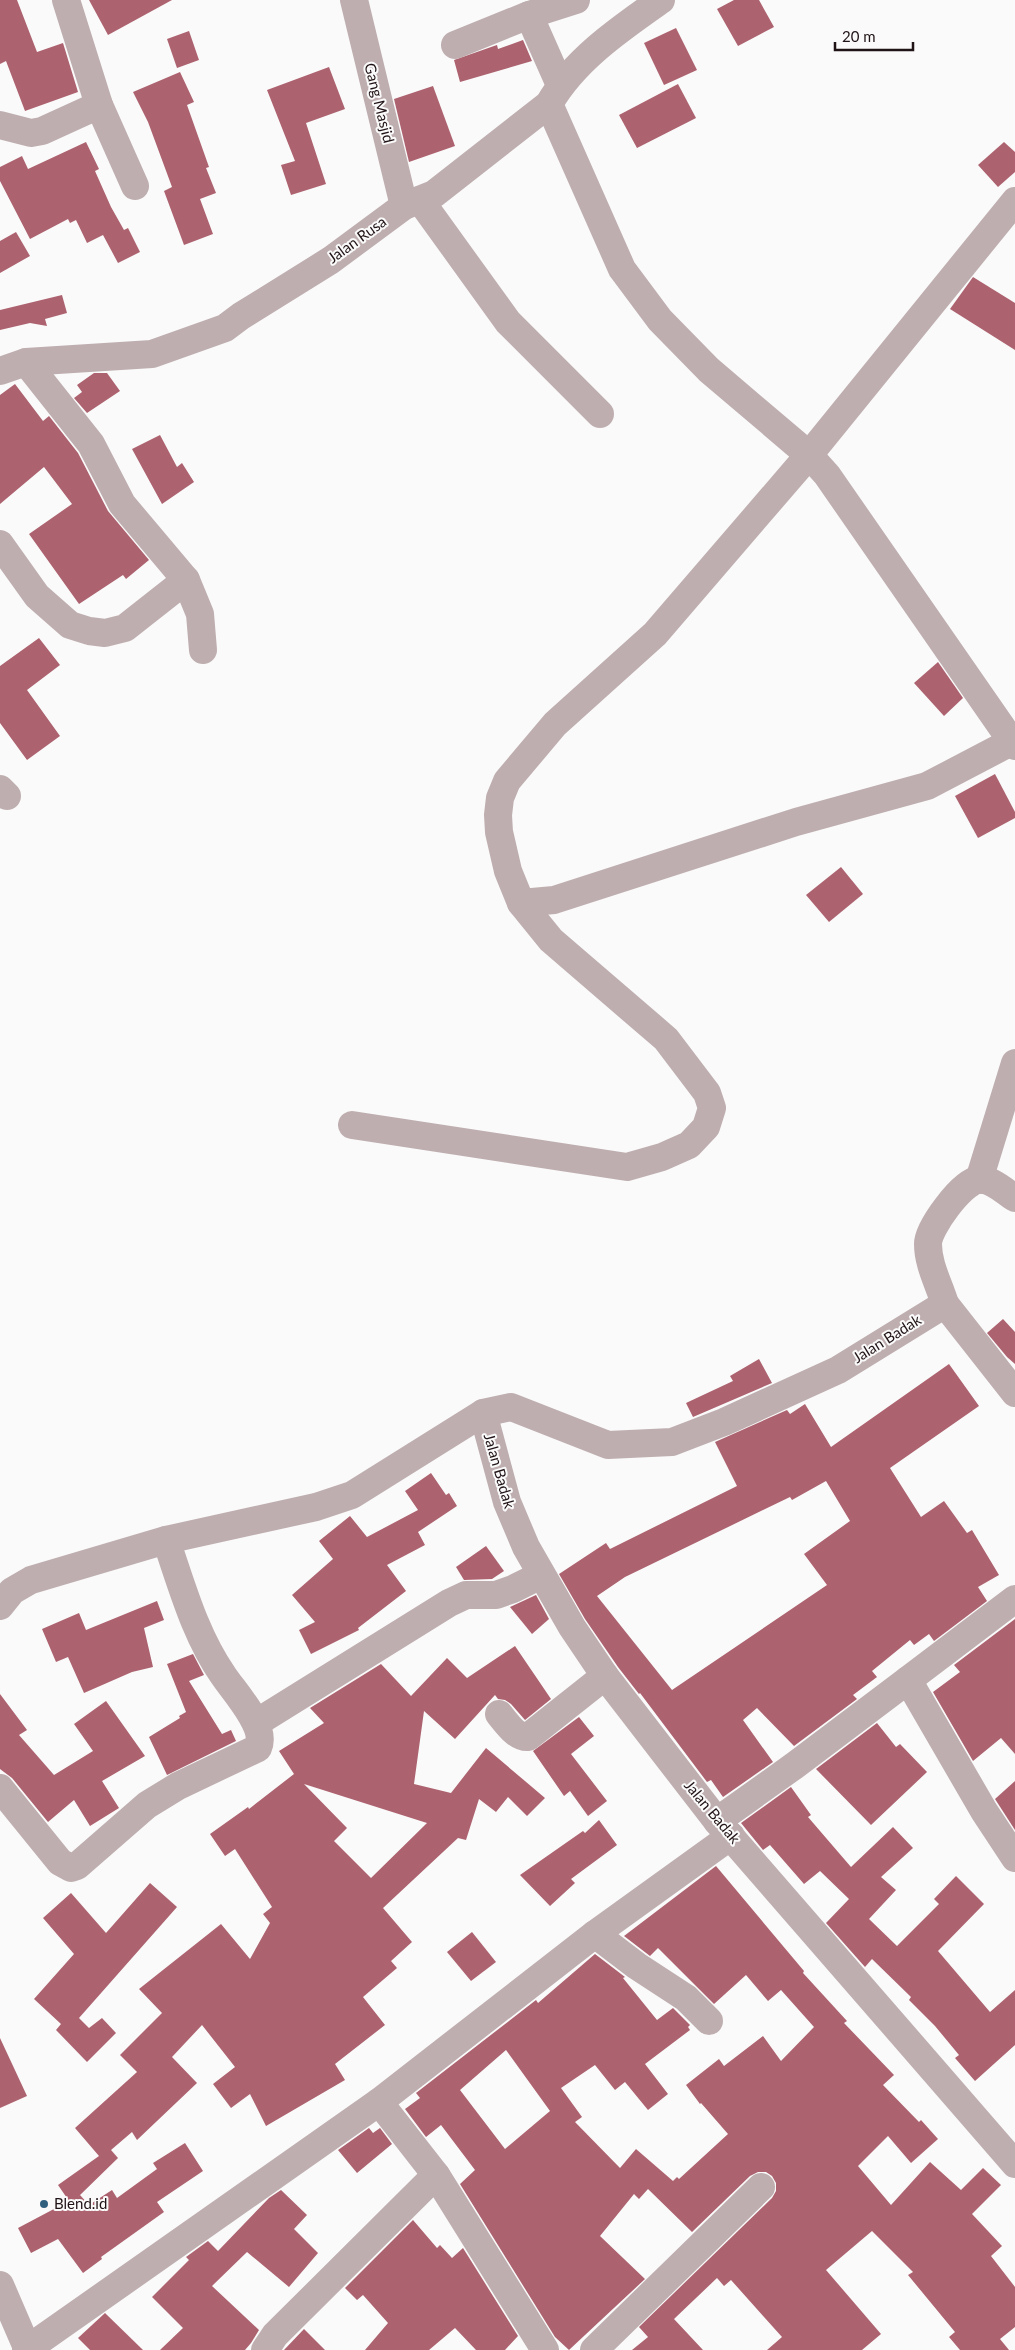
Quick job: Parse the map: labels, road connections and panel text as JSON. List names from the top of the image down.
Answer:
{
  "streets": {
    "street": ["Gang Masjid", "Jalan Rusa", "Jalan Badak"]
  },
  "crossings": [
    ["Gang Masjid", "Jalan Rusa"]
  ],
  "places": ["Blend.id"],
  "scale_bar": "20 m"
}
